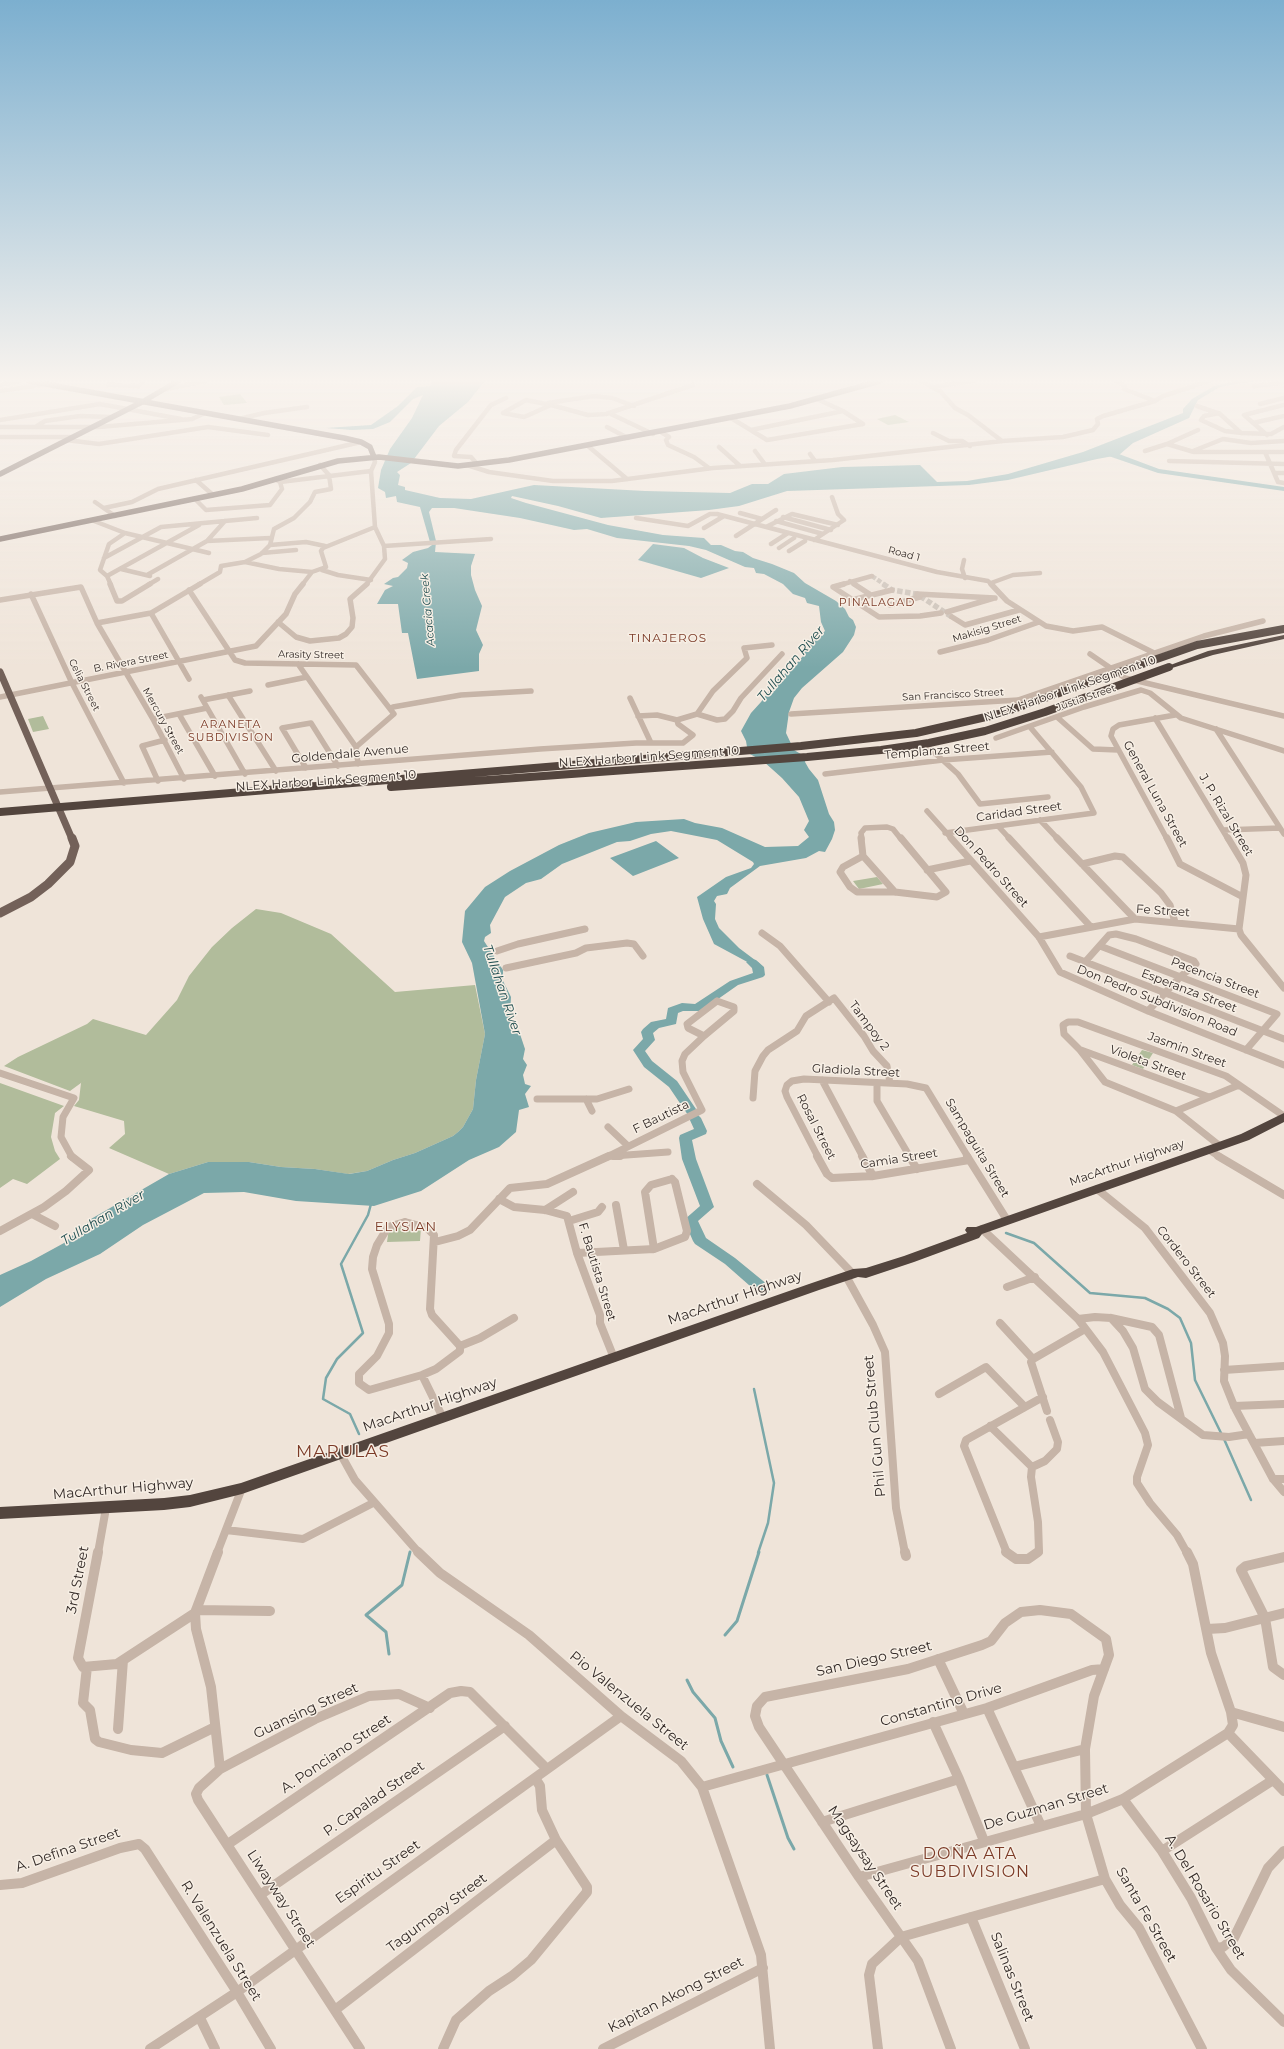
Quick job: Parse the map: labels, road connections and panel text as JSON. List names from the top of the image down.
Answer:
{
  "streets": {
    "highway": ["NLEX Harbor Link Segment 10", "MacArthur Highway"],
    "street": [
      "Road 1",
      "Makisig Street",
      "Arasity Street",
      "B. Rivera Street",
      "Celia Street",
      "San Francisco Street",
      "Justia Street",
      "Mercury Street",
      "Templanza Street",
      "Goldendale Avenue",
      "General Luna Street",
      "Caridad Street",
      "J. P. Rizal Street",
      "Don Pedro Street",
      "Fe Street",
      "Pacencia Street",
      "Esperanza Street",
      "Don Pedro Subdivision Road",
      "Tampoy 2",
      "Jasmin Street",
      "Violeta Street",
      "Gladiola Street",
      "F Bautista",
      "Rosal Street",
      "Sampaguita Street",
      "Camia Street",
      "Cordero Street",
      "F. Bautista Street",
      "Phil Gun Club Street",
      "3rd Street",
      "San Diego Street",
      "Pio Valenzuela Street",
      "Constantino Drive",
      "Guansing Street",
      "A. Ponciano Street",
      "P. Capalad Street",
      "De Guzman Street",
      "A. Defina Street",
      "Magsaysay Street",
      "Espiritu Street",
      "A. Del Rosario Street",
      "Liwayway Street",
      "Tagumpay Street",
      "Santa Fe Street",
      "R. Valenzuela Street",
      "Salinas Street",
      "Kapitan Akong Street"
    ]
  },
  "crossings": [
    ["Arasity Street", "B. Rivera Street"],
    ["B. Rivera Street", "Celia Street"],
    ["B. Rivera Street", "Mercury Street"],
    ["Celia Street", "Mercury Street"],
    ["Celia Street", "Goldendale Avenue"],
    ["Justia Street", "General Luna Street"],
    ["Mercury Street", "Goldendale Avenue"],
    ["Templanza Street", "Caridad Street"],
    ["General Luna Street", "J. P. Rizal Street"],
    ["Caridad Street", "Don Pedro Street"],
    ["J. P. Rizal Street", "Fe Street"],
    ["Don Pedro Street", "Fe Street"],
    ["Don Pedro Street", "Don Pedro Subdivision Road"],
    ["Fe Street", "Don Pedro Subdivision Road"],
    ["Pacencia Street", "Esperanza Street"],
    ["Pacencia Street", "Don Pedro Subdivision Road"],
    ["Tampoy 2", "Gladiola Street"],
    ["Jasmin Street", "Violeta Street"],
    ["Jasmin Street", "MacArthur Highway"],
    ["Gladiola Street", "Rosal Street"],
    ["Gladiola Street", "Sampaguita Street"],
    ["F Bautista", "F. Bautista Street"],
    ["Rosal Street", "Camia Street"],
    ["Sampaguita Street", "Camia Street"],
    ["Sampaguita Street", "MacArthur Highway"],
    ["MacArthur Highway", "Cordero Street"],
    ["MacArthur Highway", "F. Bautista Street"],
    ["MacArthur Highway", "Phil Gun Club Street"],
    ["MacArthur Highway", "3rd Street"],
    ["MacArthur Highway", "Pio Valenzuela Street"],
    ["San Diego Street", "Constantino Drive"],
    ["San Diego Street", "De Guzman Street"],
    ["San Diego Street", "Magsaysay Street"],
    ["San Diego Street", "Santa Fe Street"],
    ["Pio Valenzuela Street", "Espiritu Street"],
    ["Pio Valenzuela Street", "Kapitan Akong Street"],
    ["Constantino Drive", "Magsaysay Street"],
    ["Guansing Street", "A. Ponciano Street"],
    ["Guansing Street", "Liwayway Street"],
    ["A. Ponciano Street", "P. Capalad Street"],
    ["A. Ponciano Street", "Liwayway Street"],
    ["P. Capalad Street", "Liwayway Street"],
    ["De Guzman Street", "Magsaysay Street"],
    ["De Guzman Street", "A. Del Rosario Street"],
    ["De Guzman Street", "Santa Fe Street"],
    ["A. Defina Street", "R. Valenzuela Street"],
    ["Espiritu Street", "Liwayway Street"],
    ["Espiritu Street", "R. Valenzuela Street"],
    ["Liwayway Street", "Tagumpay Street"]
  ],
  "districts": [
    "PINALAGAD",
    "TINAJEROS",
    "ARANETA SUBDIVISION",
    "ELYSIAN",
    "MARULAS",
    "DOÑA ATA SUBDIVISION"
  ],
  "water": ["Acacia Creek", "Tullahan River"]
}
